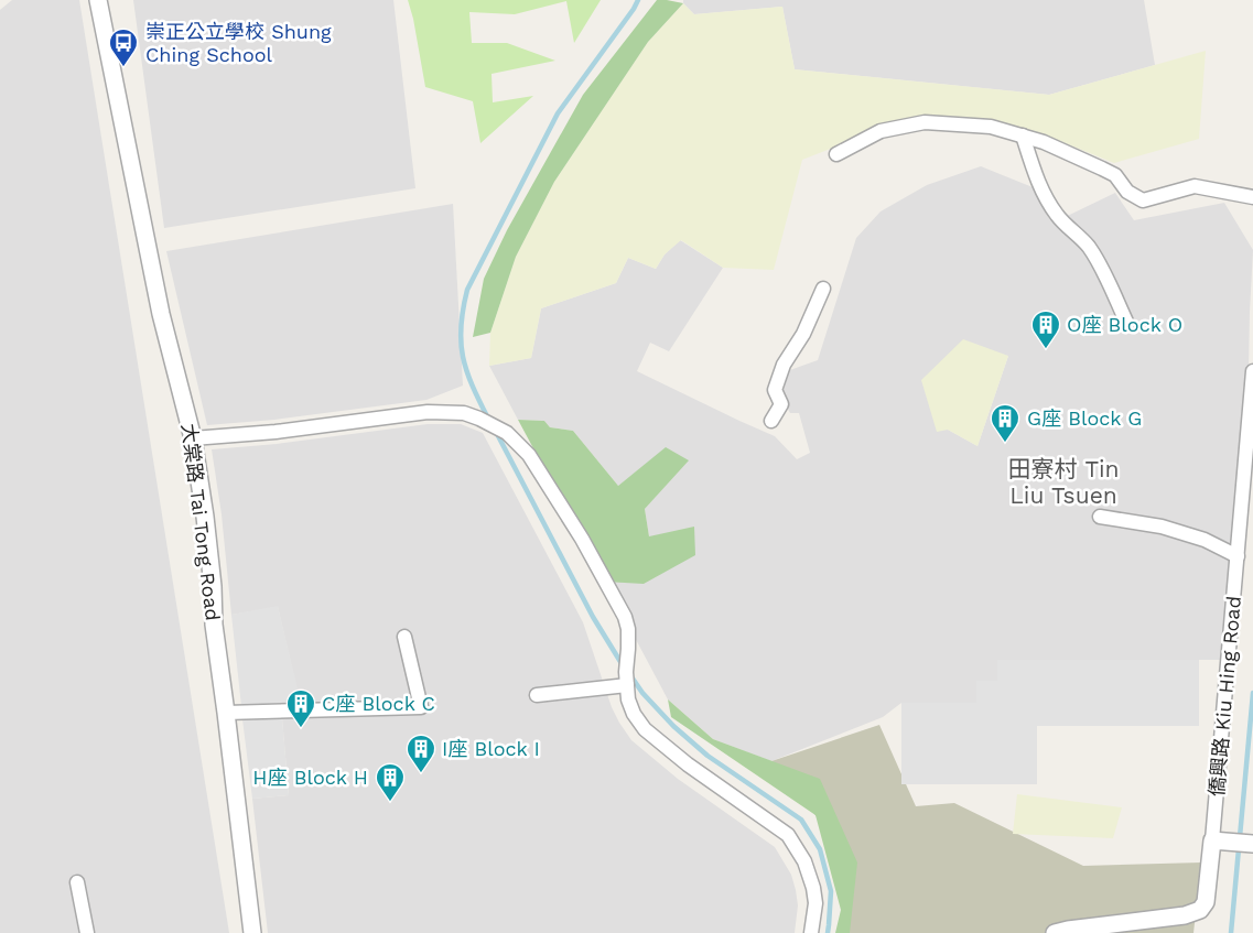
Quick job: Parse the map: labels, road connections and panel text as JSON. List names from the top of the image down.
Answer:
{
  "streets": {
    "street": ["大棠路 Tai Tong Road", "僑興路 Kiu Hing Road"]
  },
  "districts": ["田寮村 Tin Liu Tsuen"],
  "places": {
    "bus stop": ["崇正公立學校 Shung Ching School"],
    "building": [
      "O座 Block O",
      "G座 Block G",
      "C座 Block C",
      "I座 Block I",
      "H座 Block H"
    ]
  }
}
